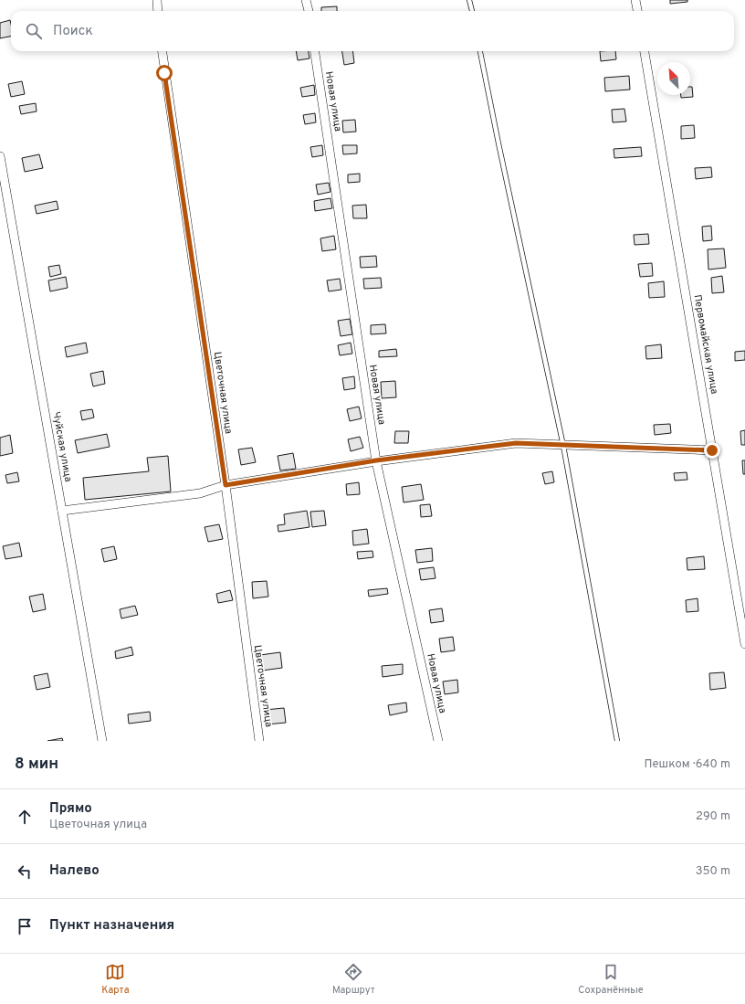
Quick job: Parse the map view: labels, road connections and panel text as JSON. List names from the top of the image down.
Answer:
{
  "streets": {
    "street": [
      "Новая улица",
      "Первомайская улица",
      "Цветочная улица",
      "Чуйская улица"
    ]
  },
  "north": "top left",
  "page": {
    "search": "Поиск",
    "heading": ["8 мин", "Пешком · 640 m"],
    "list": [
      ["Прямо", "Цветочная улица", "290 m"],
      ["Налево", "350 m"],
      "Пункт назначения"
    ],
    "nav": ["Карта", "Маршрут", "Сохранённые"]
  }
}
